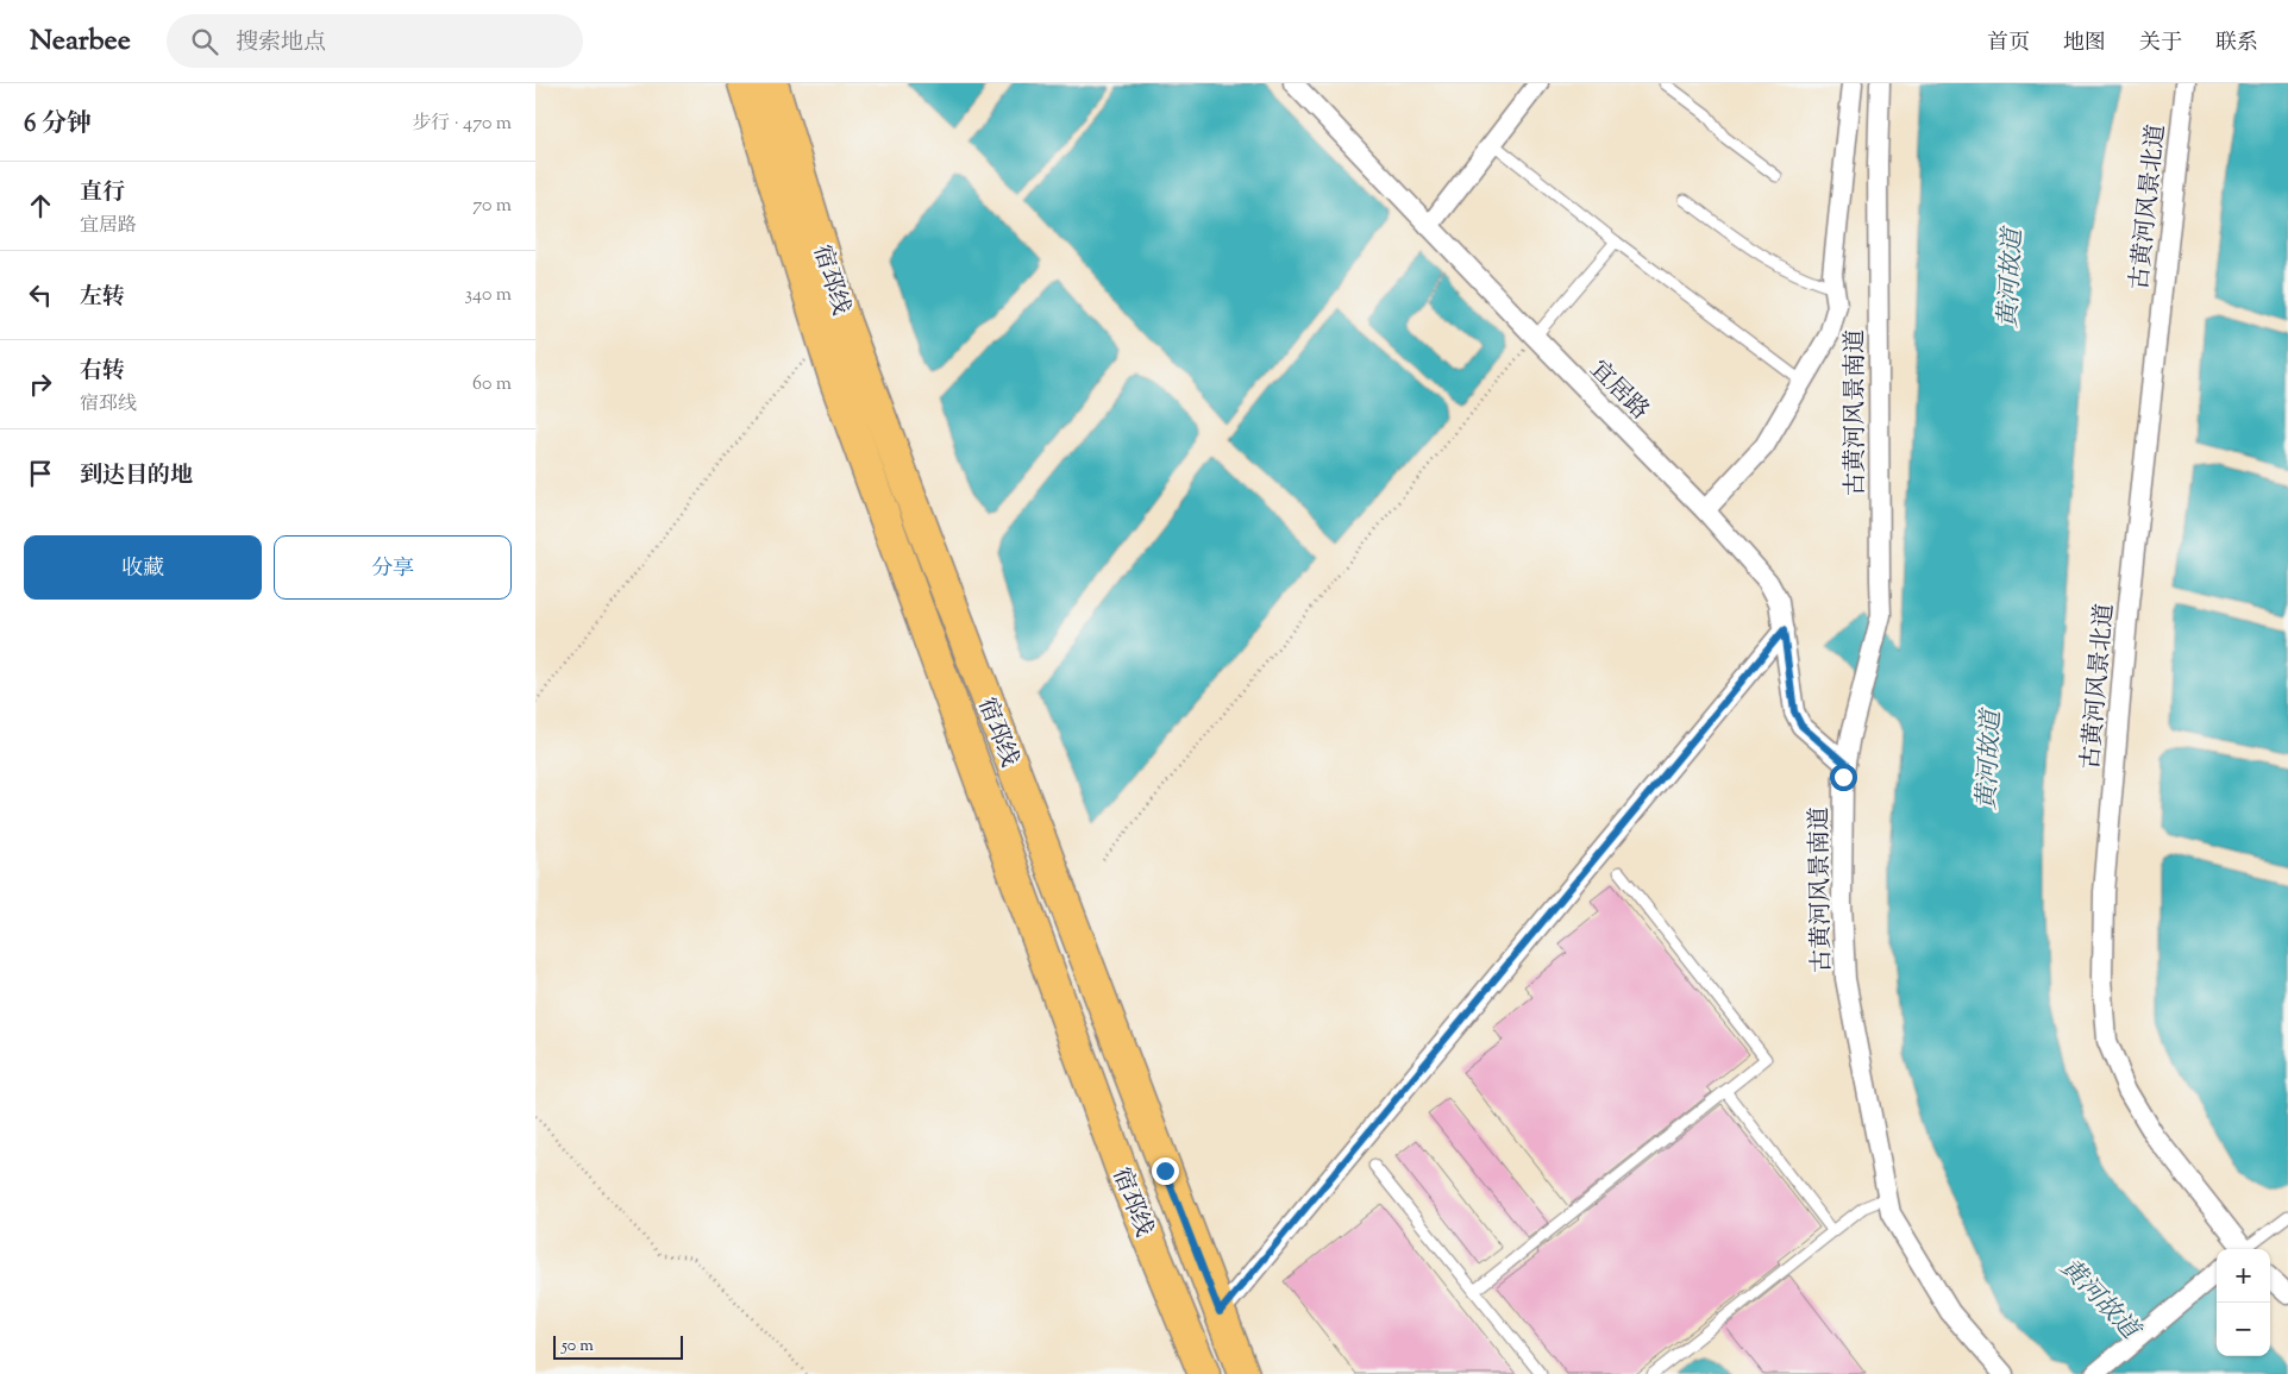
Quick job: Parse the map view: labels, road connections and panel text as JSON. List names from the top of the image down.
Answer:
{
  "streets": {
    "main road": ["宿邳线"],
    "street": ["古黄河风景北道", "宜居路", "古黄河风景南道"]
  },
  "crossings": [
    ["宜居路", "古黄河风景南道"]
  ],
  "water": ["黄河故道"],
  "scale_bar": "50 m",
  "page": {
    "header": "Nearbee",
    "search": "搜索地点",
    "nav": [
      "首页",
      "地图",
      "关于",
      "联系"
    ],
    "heading": ["6 分钟", "步行 · 470 m"],
    "list": [
      ["直行", "宜居路", "70 m"],
      ["左转", "340 m"],
      ["右转", "宿邳线", "60 m"],
      "到达目的地"
    ],
    "buttons": ["收藏", "分享"],
    "map_buttons": ["+", "−"],
    "scale": "50 m"
  }
}
